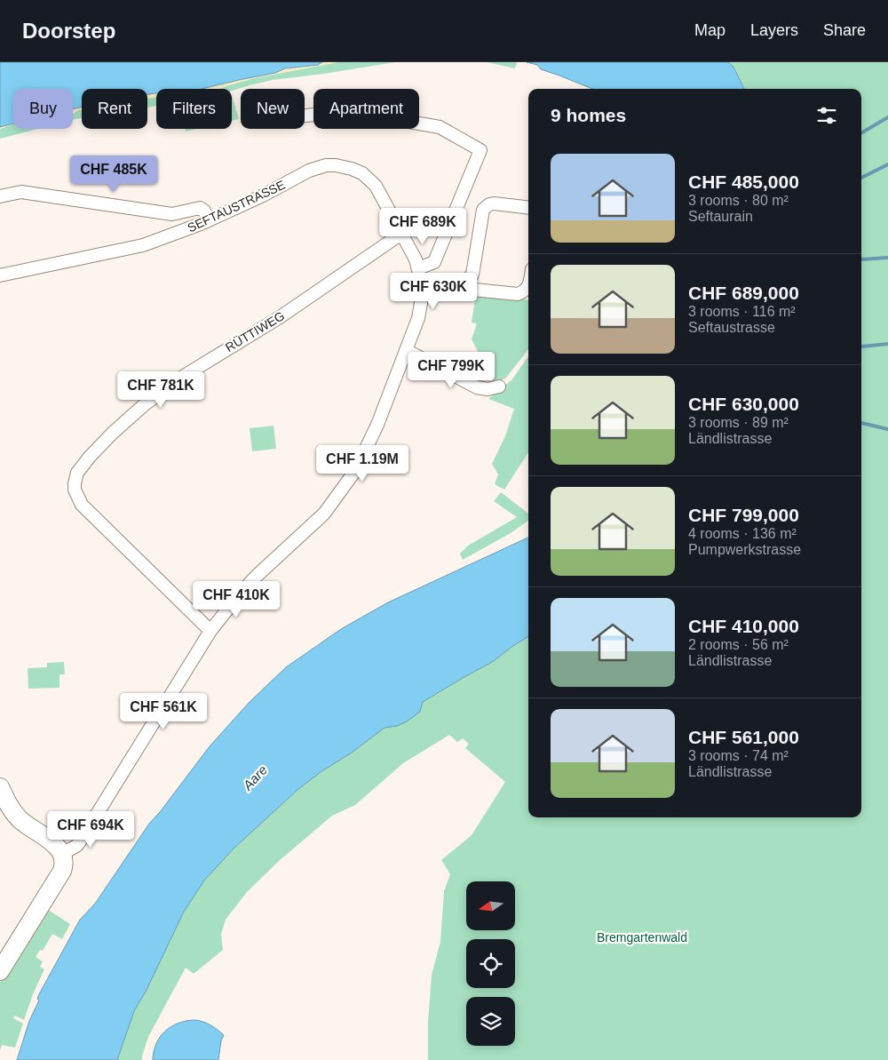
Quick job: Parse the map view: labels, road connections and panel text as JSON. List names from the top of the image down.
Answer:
{
  "streets": {
    "street": ["SEFTAUSTRASSE", "RÜTTIWEG"]
  },
  "crossings": [
    ["SEFTAUSTRASSE", "RÜTTIWEG"]
  ],
  "water": ["Aare"],
  "parks": ["Bremgartenwald"],
  "north": "left",
  "page": {
    "header": "Doorstep",
    "nav": ["Map", "Layers", "Share"],
    "chip": [
      "Buy",
      "Rent",
      "Filters",
      "New",
      "Apartment"
    ],
    "heading": "9 homes",
    "list": [
      {
        "name": "CHF 485,000",
        "note": "3 rooms · 80 m² · Seftaurain"
      },
      {
        "name": "CHF 689,000",
        "note": "3 rooms · 116 m² · Seftaustrasse"
      },
      {
        "name": "CHF 630,000",
        "note": "3 rooms · 89 m² · Ländlistrasse"
      },
      {
        "name": "CHF 799,000",
        "note": "4 rooms · 136 m² · Pumpwerkstrasse"
      },
      {
        "name": "CHF 410,000",
        "note": "2 rooms · 56 m² · Ländlistrasse"
      },
      {
        "name": "CHF 561,000",
        "note": "3 rooms · 74 m² · Ländlistrasse"
      }
    ],
    "price": [
      "CHF 485K",
      "CHF 689K",
      "CHF 630K",
      "CHF 799K",
      "CHF 781K",
      "CHF 1.19M",
      "CHF 410K",
      "CHF 561K",
      "CHF 694K"
    ]
  }
}
